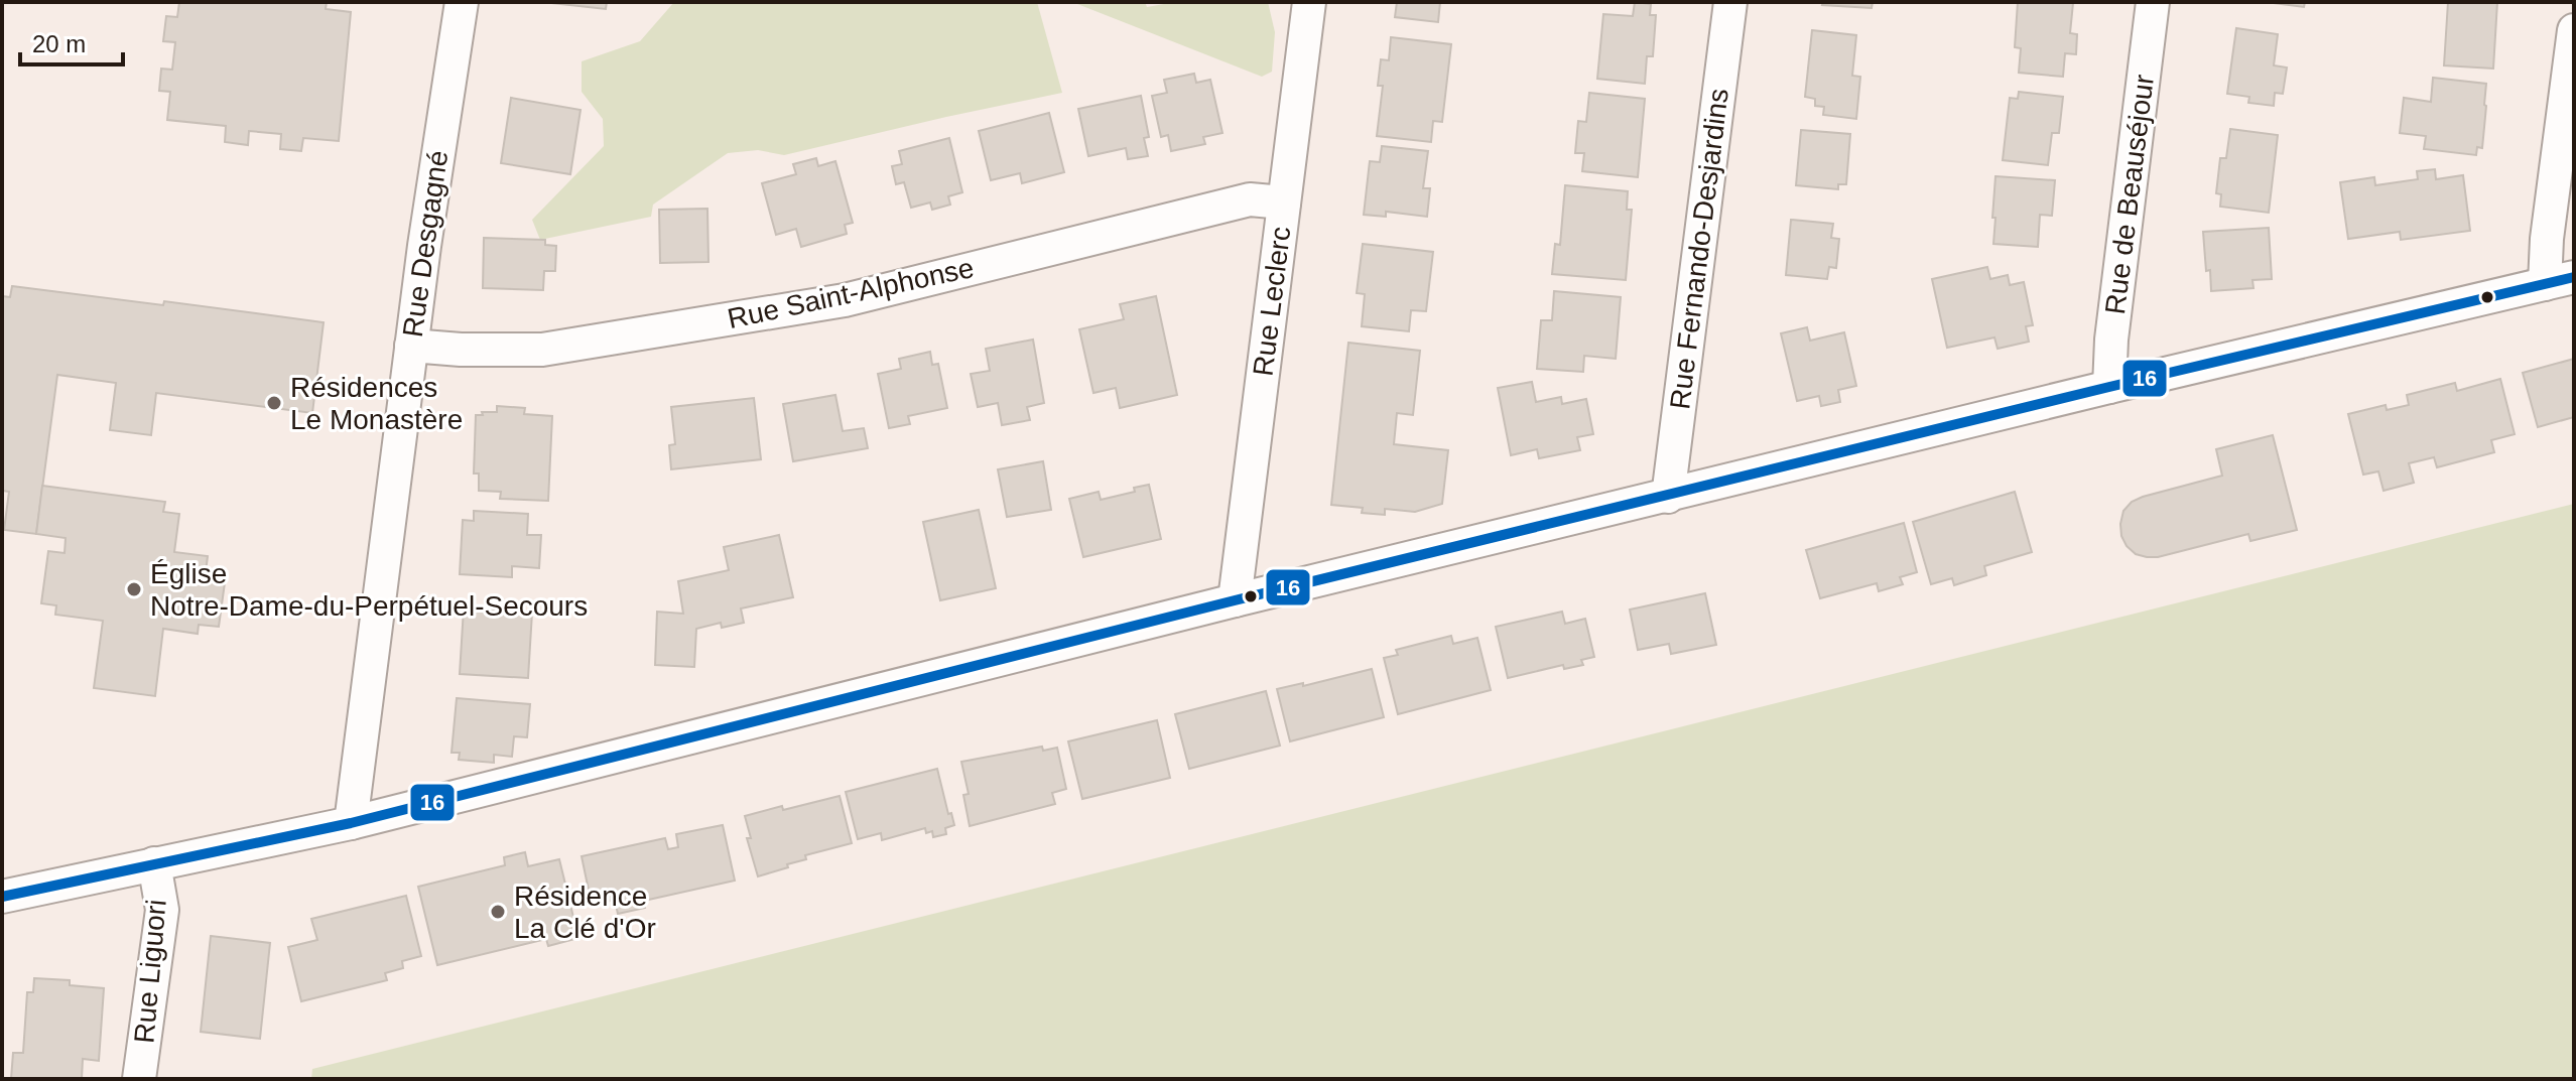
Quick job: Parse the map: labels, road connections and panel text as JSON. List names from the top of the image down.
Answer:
{
  "streets": {
    "street": [
      "Rue de Beauséjour",
      "Rue Desgagné",
      "Rue Fernando-Desjardins",
      "Rue Saint-Alphonse",
      "Rue Leclerc",
      "Rue Liguori"
    ]
  },
  "crossings": [
    ["Rue Desgagné", "Rue Saint-Alphonse"],
    ["Rue Saint-Alphonse", "Rue Leclerc"]
  ],
  "places": ["Résidences Le Monastère", "Église Notre-Dame-du-Perpétuel-Secours", "Résidence La Clé d'Or"],
  "lines": ["transit line 16"],
  "scale_bar": "20 m"
}
